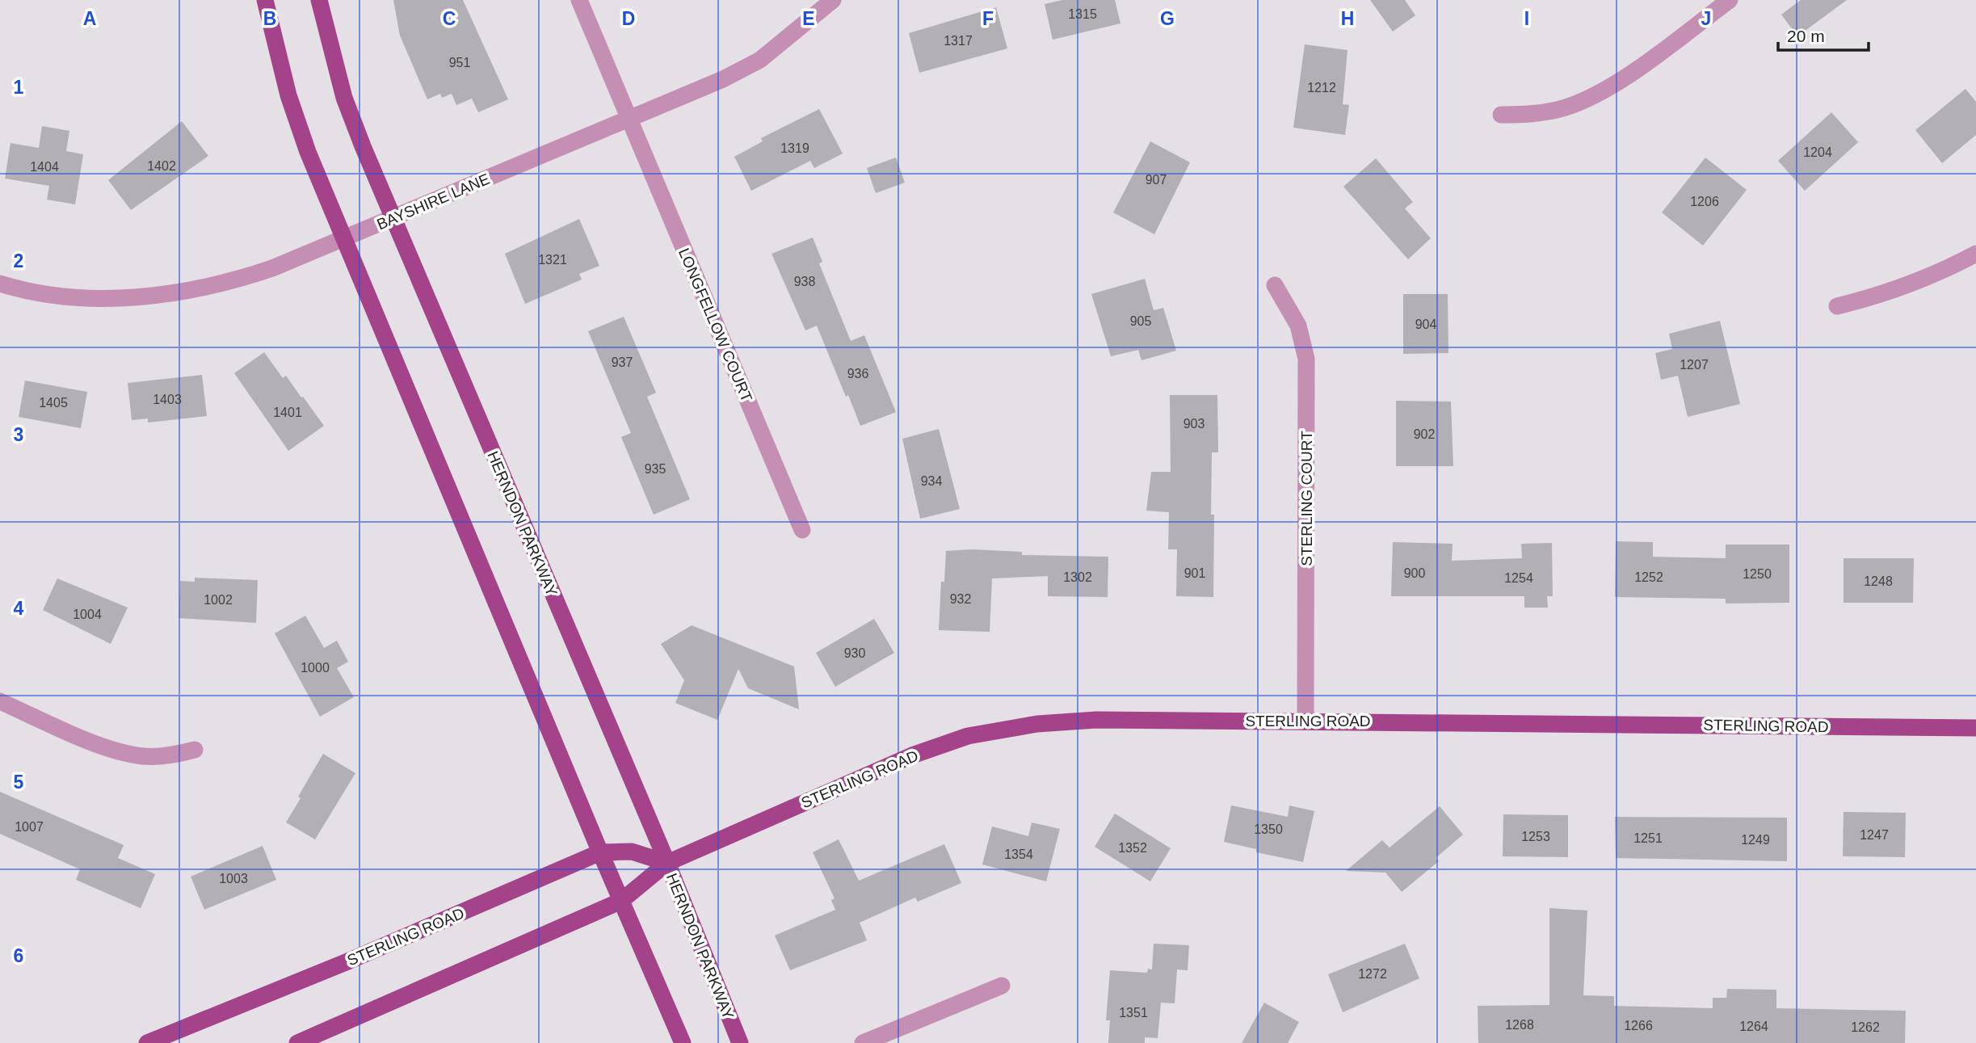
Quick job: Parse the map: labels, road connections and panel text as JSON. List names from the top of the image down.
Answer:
{
  "streets": {
    "main road": ["HERNDON PARKWAY", "STERLING ROAD"],
    "street": ["BAYSHIRE LANE", "LONGFELLOW COURT", "STERLING COURT"]
  },
  "crossings": [
    ["BAYSHIRE LANE", "LONGFELLOW COURT"],
    ["BAYSHIRE LANE", "HERNDON PARKWAY"],
    ["STERLING COURT", "STERLING ROAD"],
    ["HERNDON PARKWAY", "STERLING ROAD"]
  ],
  "house_numbers": [
    "1315",
    "1317",
    "951",
    "1212",
    "1319",
    "1204",
    "1402",
    "1404",
    "907",
    "1206",
    "1321",
    "938",
    "905",
    "904",
    "937",
    "1207",
    "936",
    "1403",
    "1405",
    "1401",
    "903",
    "902",
    "935",
    "934",
    "901",
    "900",
    "1250",
    "1302",
    "1252",
    "1254",
    "1248",
    "932",
    "1002",
    "1004",
    "930",
    "1000",
    "1007",
    "1350",
    "1247",
    "1253",
    "1251",
    "1249",
    "1352",
    "1354",
    "1003",
    "1272",
    "1351",
    "1268",
    "1266",
    "1264",
    "1262"
  ],
  "scale_bar": "20 m",
  "grid": {
    "columns": [
      "A",
      "B",
      "C",
      "D",
      "E",
      "F",
      "G",
      "H",
      "I",
      "J"
    ],
    "rows": [
      "1",
      "2",
      "3",
      "4",
      "5",
      "6"
    ]
  }
}
